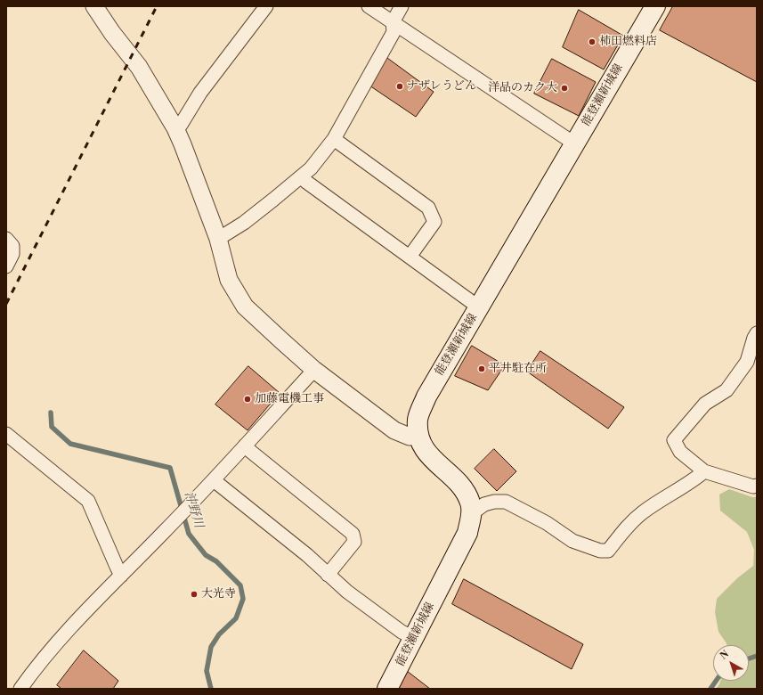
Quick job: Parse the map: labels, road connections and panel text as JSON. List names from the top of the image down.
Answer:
{
  "streets": {
    "main road": ["能登瀬新城線"]
  },
  "water": ["沖野川"],
  "places": [
    "柿田燃料店",
    "ナザレうどん",
    "洋品のカク大",
    "平井駐在所",
    "加藤電機工事",
    "大光寺"
  ],
  "north": "top left"
}
